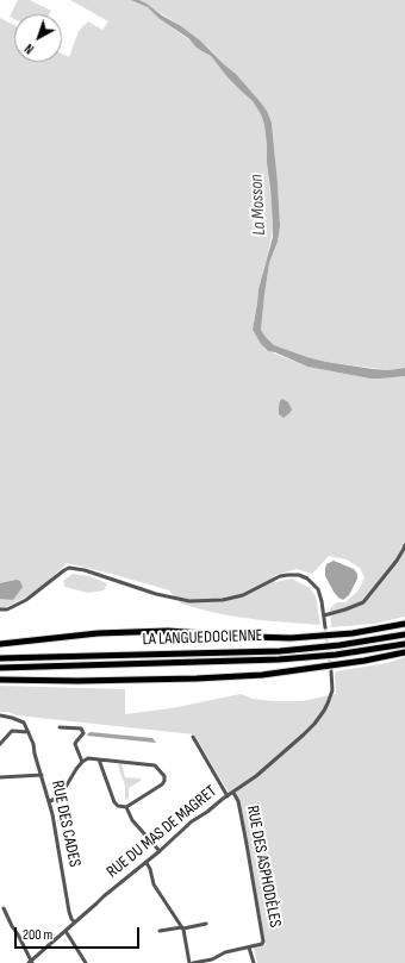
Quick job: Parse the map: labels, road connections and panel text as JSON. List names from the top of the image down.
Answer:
{
  "streets": {
    "highway": ["LA LANGUEDOCIENNE"],
    "street": ["RUE DES CADES", "RUE DU MAS DE MAGRET", "RUE DES ASPHODÈLES"]
  },
  "crossings": [
    ["RUE DES CADES", "RUE DU MAS DE MAGRET"],
    ["RUE DU MAS DE MAGRET", "RUE DES ASPHODÈLES"]
  ],
  "water": ["La Mosson"],
  "scale_bar": "200 m",
  "north": "bottom left"
}
